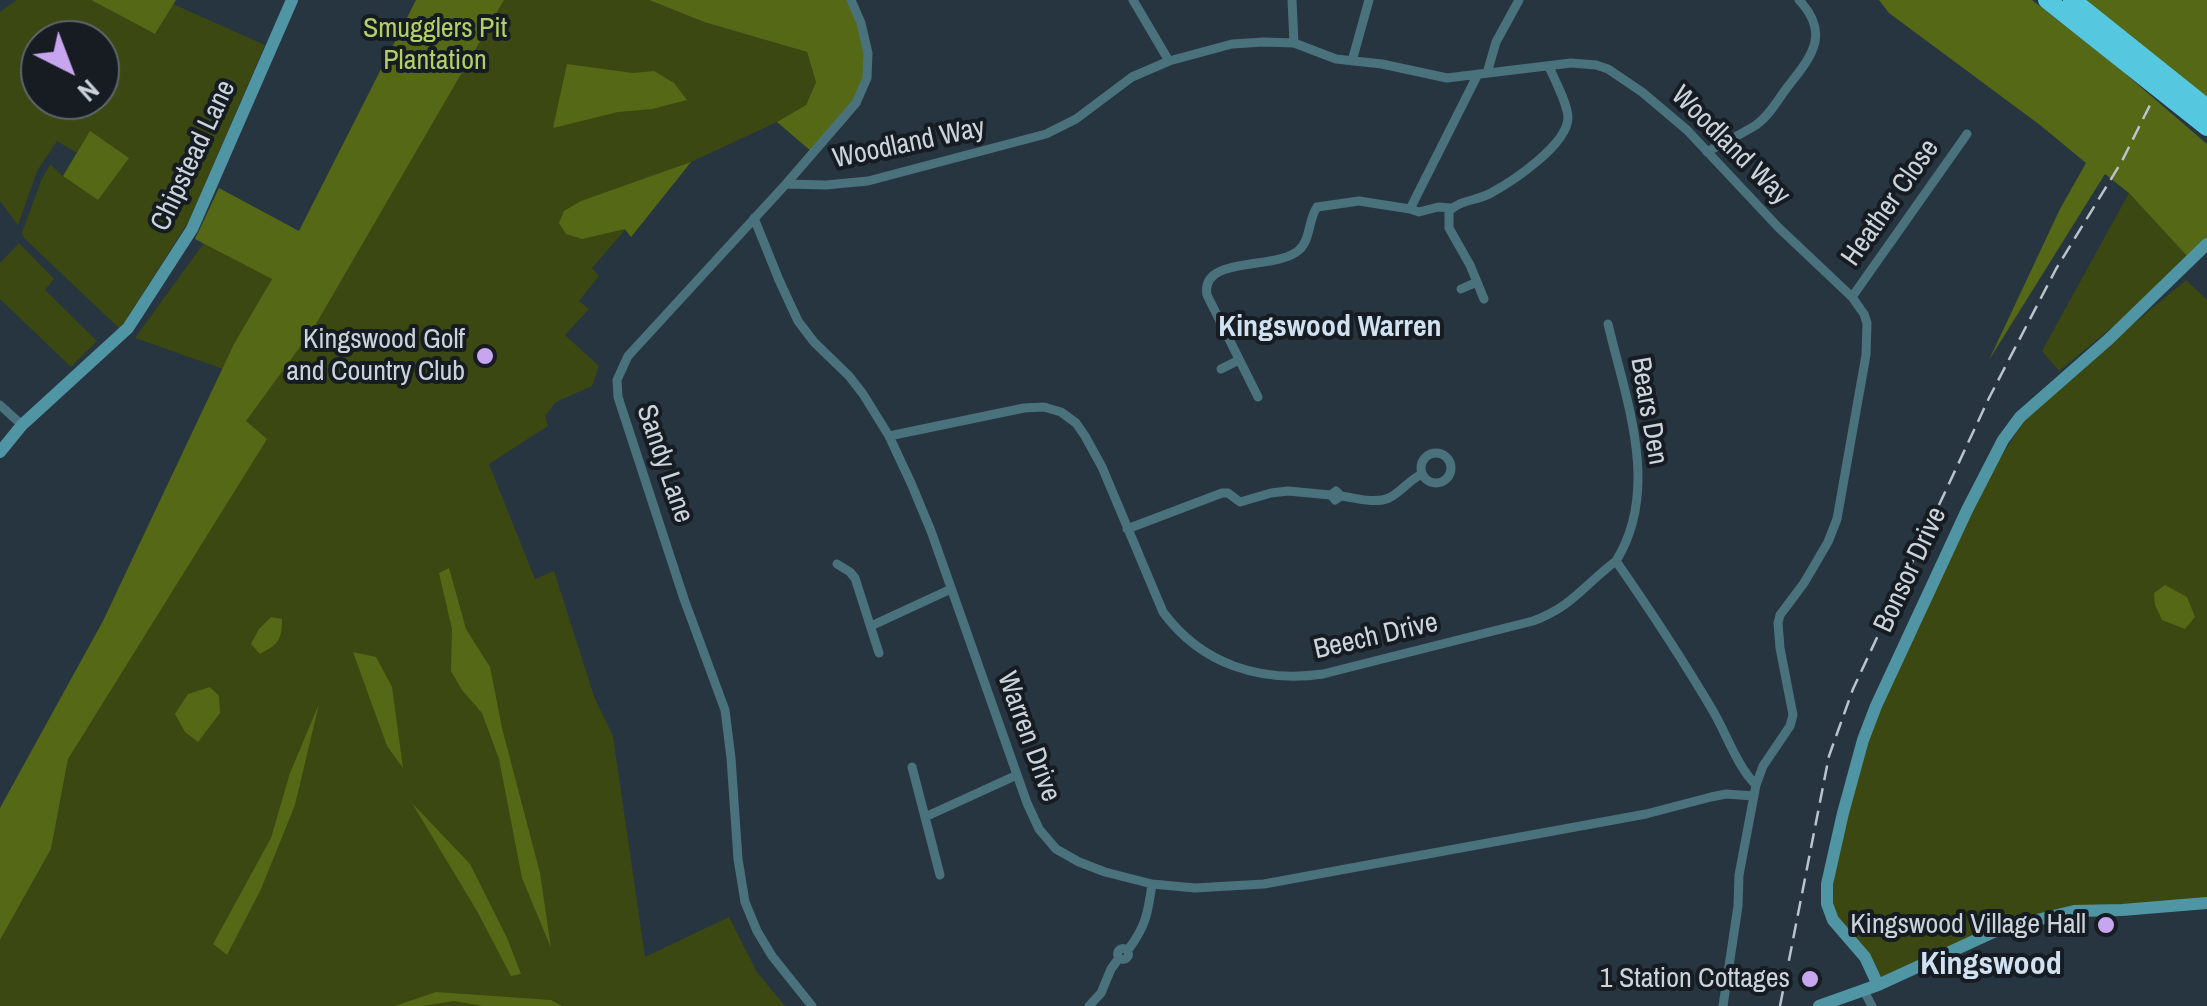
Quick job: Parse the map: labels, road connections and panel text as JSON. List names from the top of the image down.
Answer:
{
  "streets": {
    "main road": ["Chipstead Lane", "Bonsor Drive"],
    "street": [
      "Woodland Way",
      "Heather Close",
      "Bears Den",
      "Sandy Lane",
      "Beech Drive",
      "Warren Drive"
    ]
  },
  "crossings": [
    ["Woodland Way", "Heather Close"],
    ["Woodland Way", "Sandy Lane"],
    ["Woodland Way", "Warren Drive"],
    ["Bears Den", "Beech Drive"],
    ["Sandy Lane", "Warren Drive"],
    ["Beech Drive", "Warren Drive"]
  ],
  "districts": ["Kingswood Warren", "Kingswood"],
  "parks": ["Smugglers Pit Plantation"],
  "places": ["Kingswood Golf and Country Club", "Kingswood Village Hall", "1 Station Cottages"],
  "north": "bottom right"
}
